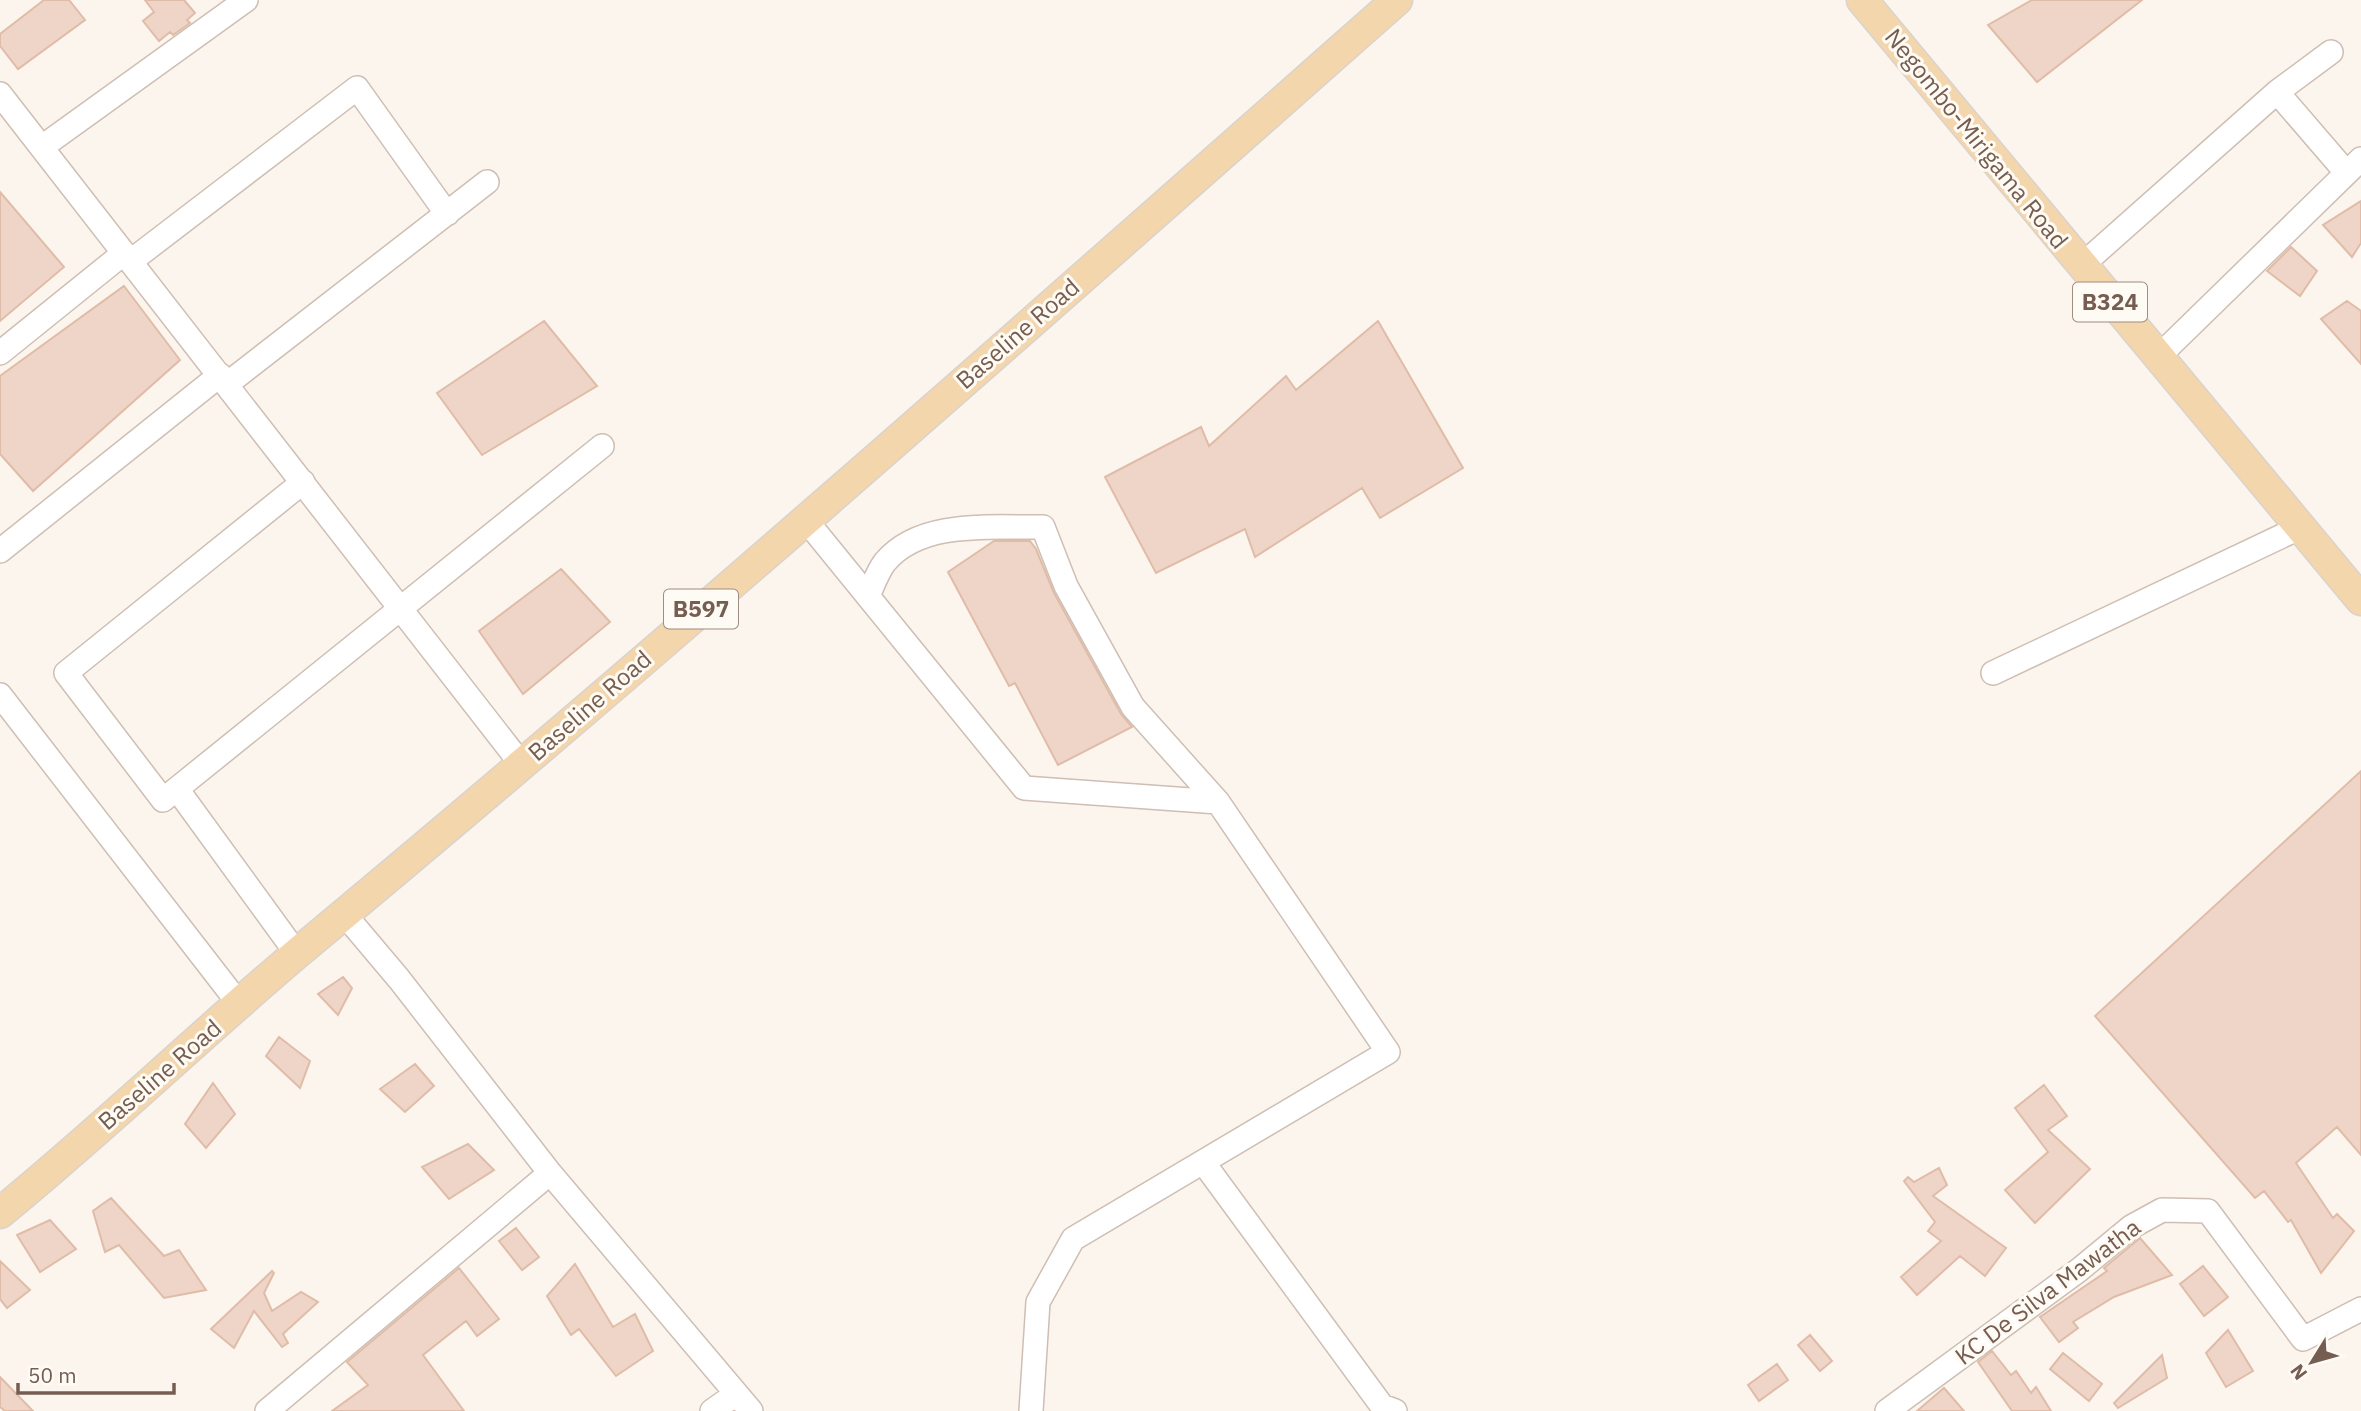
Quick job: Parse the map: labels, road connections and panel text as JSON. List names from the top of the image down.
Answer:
{
  "streets": {
    "main road": [
      "Negombo-Mirigama Road",
      "B324",
      "Baseline Road",
      "B597"
    ],
    "street": ["KC De Silva Mawatha"]
  },
  "scale_bar": "50 m",
  "north": "bottom left"
}
